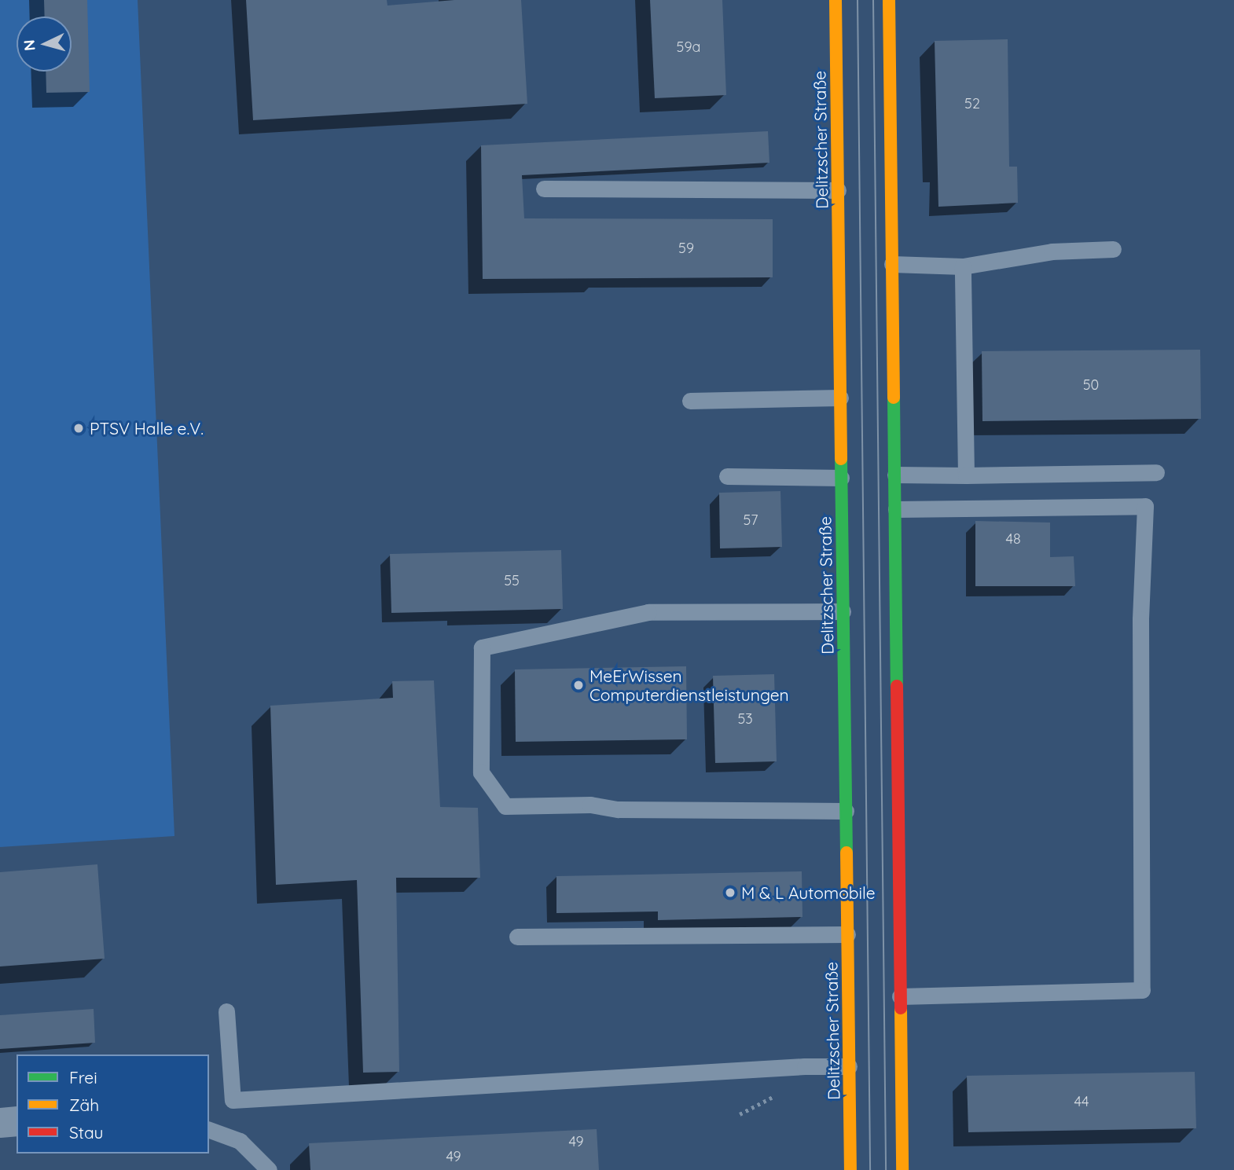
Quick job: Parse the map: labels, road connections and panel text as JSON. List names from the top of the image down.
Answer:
{
  "streets": {
    "main road": ["Delitzscher Straße"]
  },
  "places": ["PTSV Halle e.V.", "MeErWissen Computerdienstleistungen", "M & L Automobile"],
  "house_numbers": [
    "59a",
    "52",
    "59",
    "50",
    "57",
    "48",
    "55",
    "53",
    "44",
    "49",
    "49"
  ],
  "legend": ["Frei", "Zäh", "Stau"],
  "north": "left"
}
